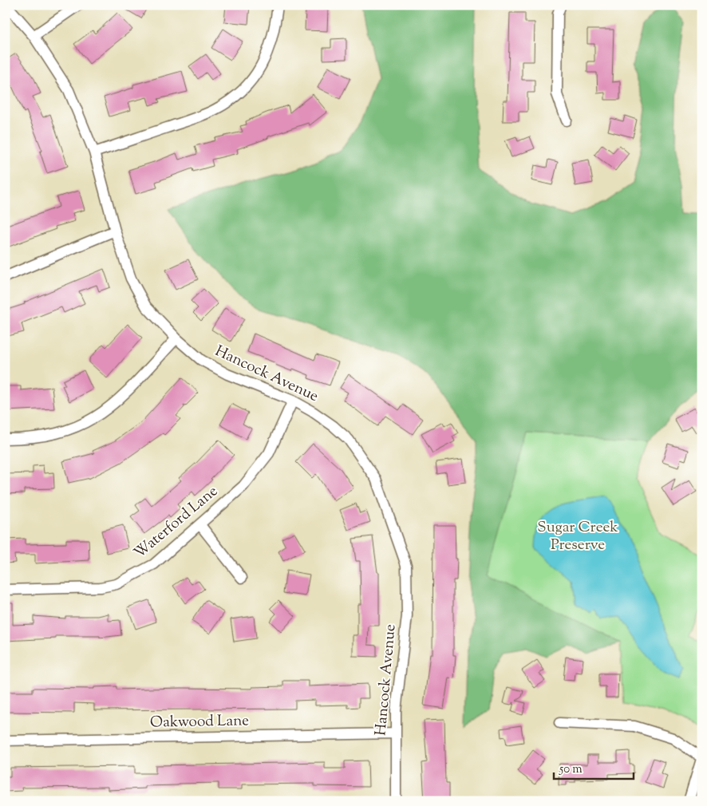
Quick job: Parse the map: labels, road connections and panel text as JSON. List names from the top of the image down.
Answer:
{
  "streets": {
    "street": ["Hancock Avenue", "Waterford Lane", "Oakwood Lane"]
  },
  "crossings": [
    ["Hancock Avenue", "Waterford Lane"],
    ["Hancock Avenue", "Oakwood Lane"]
  ],
  "parks": ["Sugar Creek Preserve"],
  "scale_bar": "50 m"
}
